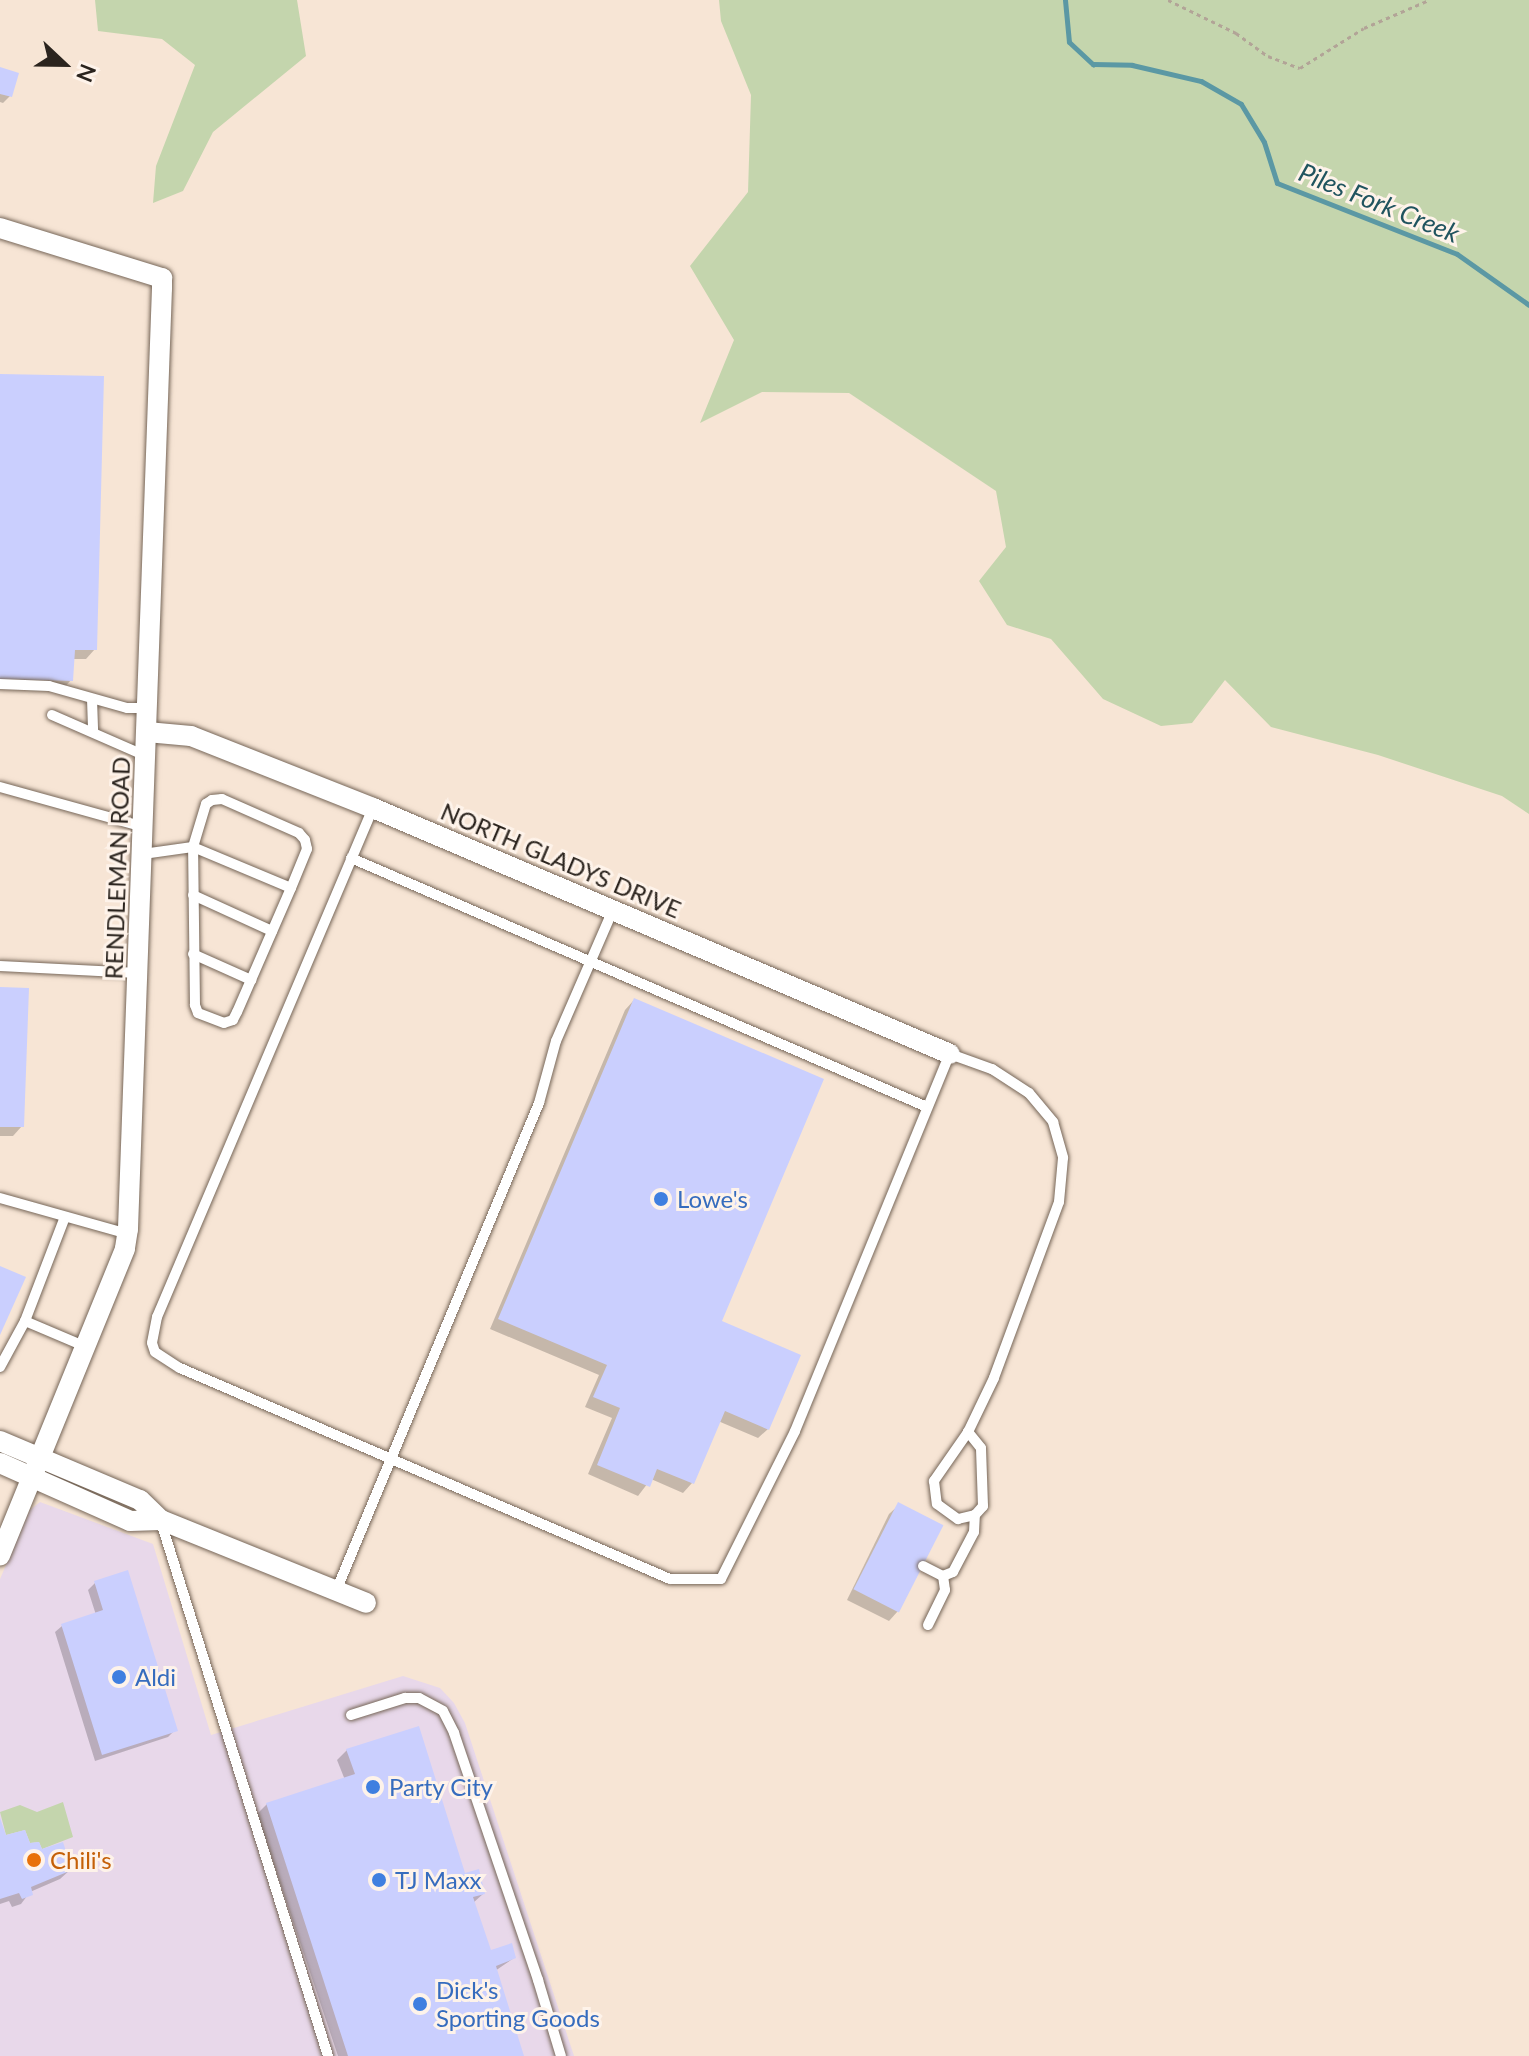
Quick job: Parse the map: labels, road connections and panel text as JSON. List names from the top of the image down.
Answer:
{
  "streets": {
    "street": ["NORTH GLADYS DRIVE", "RENDLEMAN ROAD"]
  },
  "crossings": [
    ["NORTH GLADYS DRIVE", "RENDLEMAN ROAD"]
  ],
  "water": ["Piles Fork Creek"],
  "places": [
    "Lowe's",
    "Aldi",
    "Party City",
    "Chili's",
    "TJ Maxx",
    "Dick's Sporting Goods"
  ],
  "north": "right"
}
